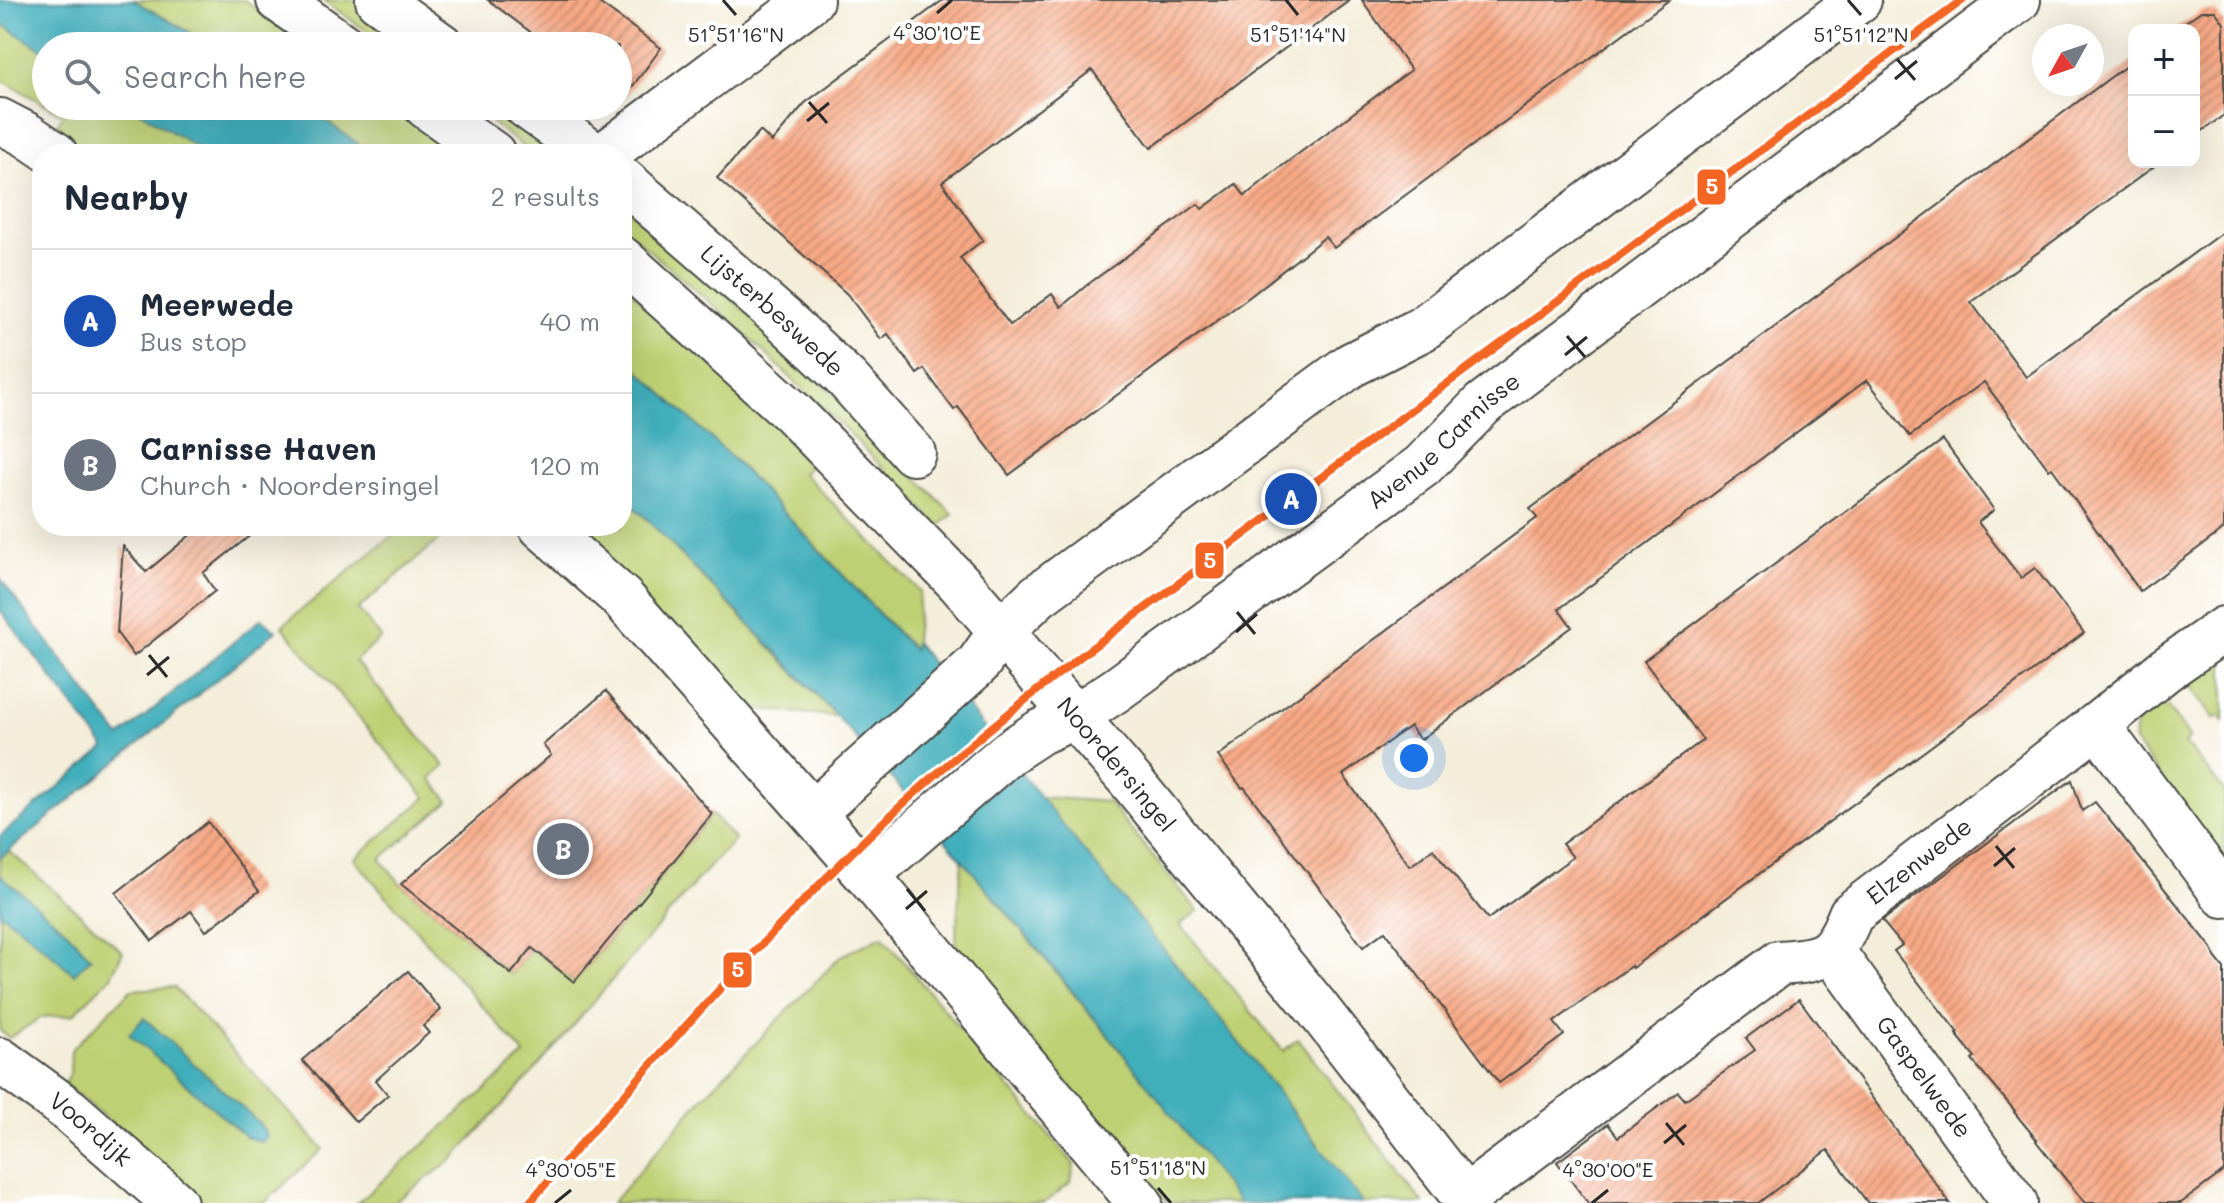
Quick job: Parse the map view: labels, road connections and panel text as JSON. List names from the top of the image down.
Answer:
{
  "streets": {
    "street": [
      "Lijsterbeswede",
      "Avenue Carnisse",
      "Noordersingel",
      "Elzenwede",
      "Gaspelwede",
      "Voordijk"
    ]
  },
  "crossings": [
    ["Avenue Carnisse", "Noordersingel"],
    ["Elzenwede", "Gaspelwede"]
  ],
  "lines": ["transit line 5"],
  "north": "bottom left",
  "page": {
    "map_buttons": ["+", "−"],
    "search": "Search here",
    "heading": ["Nearby", "2 results"],
    "list": [
      {
        "mark": "A",
        "name": "Meerwede",
        "note": "Bus stop",
        "value": "40 m"
      },
      {
        "mark": "B",
        "name": "Carnisse Haven",
        "note": "Church · Noordersingel",
        "value": "120 m"
      }
    ],
    "pins": ["A", "B"]
  },
  "coordinates": [
    "4°30'10\"E",
    "51°51'16\"N",
    "51°51'14\"N",
    "51°51'12\"N",
    "51°51'18\"N",
    "4°30'05\"E",
    "4°30'00\"E"
  ]
}
